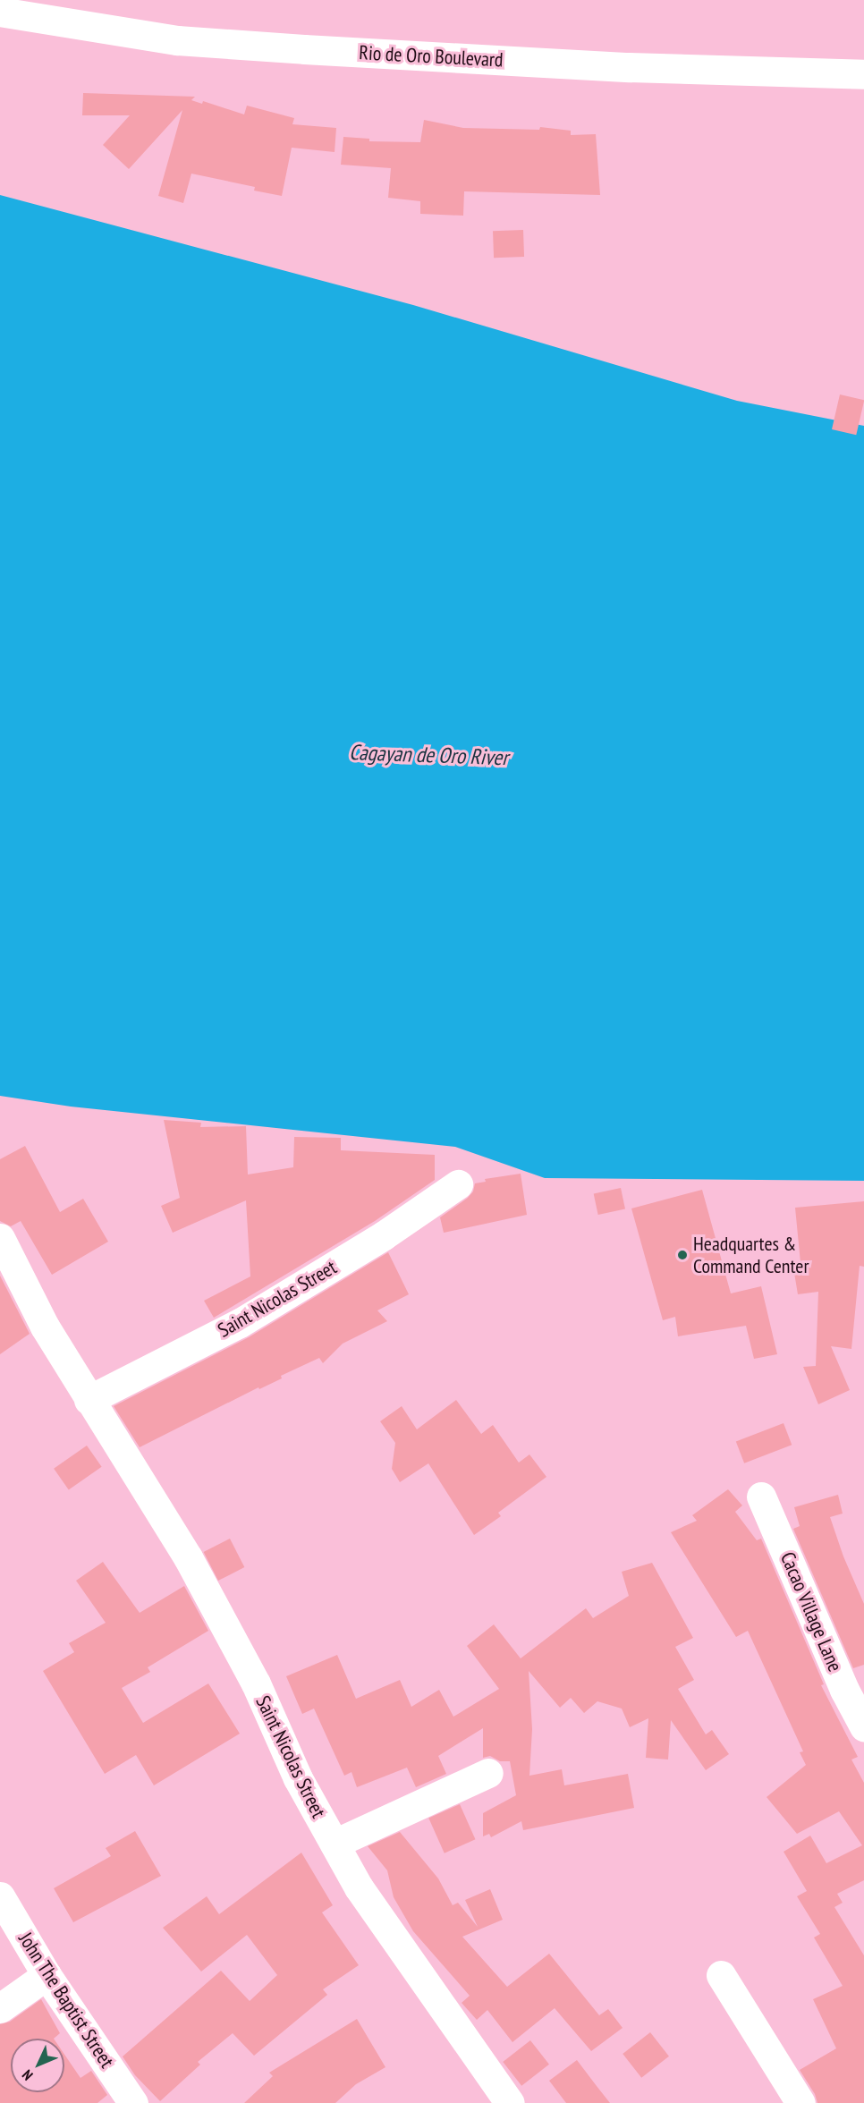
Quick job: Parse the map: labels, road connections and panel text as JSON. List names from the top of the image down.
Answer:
{
  "streets": {
    "street": [
      "Rio de Oro Boulevard",
      "Saint Nicolas Street",
      "Cacao Village Lane",
      "John The Baptist Street"
    ]
  },
  "water": ["Cagayan de Oro River"],
  "places": ["Headquartes & Command Center"],
  "north": "bottom left"
}
